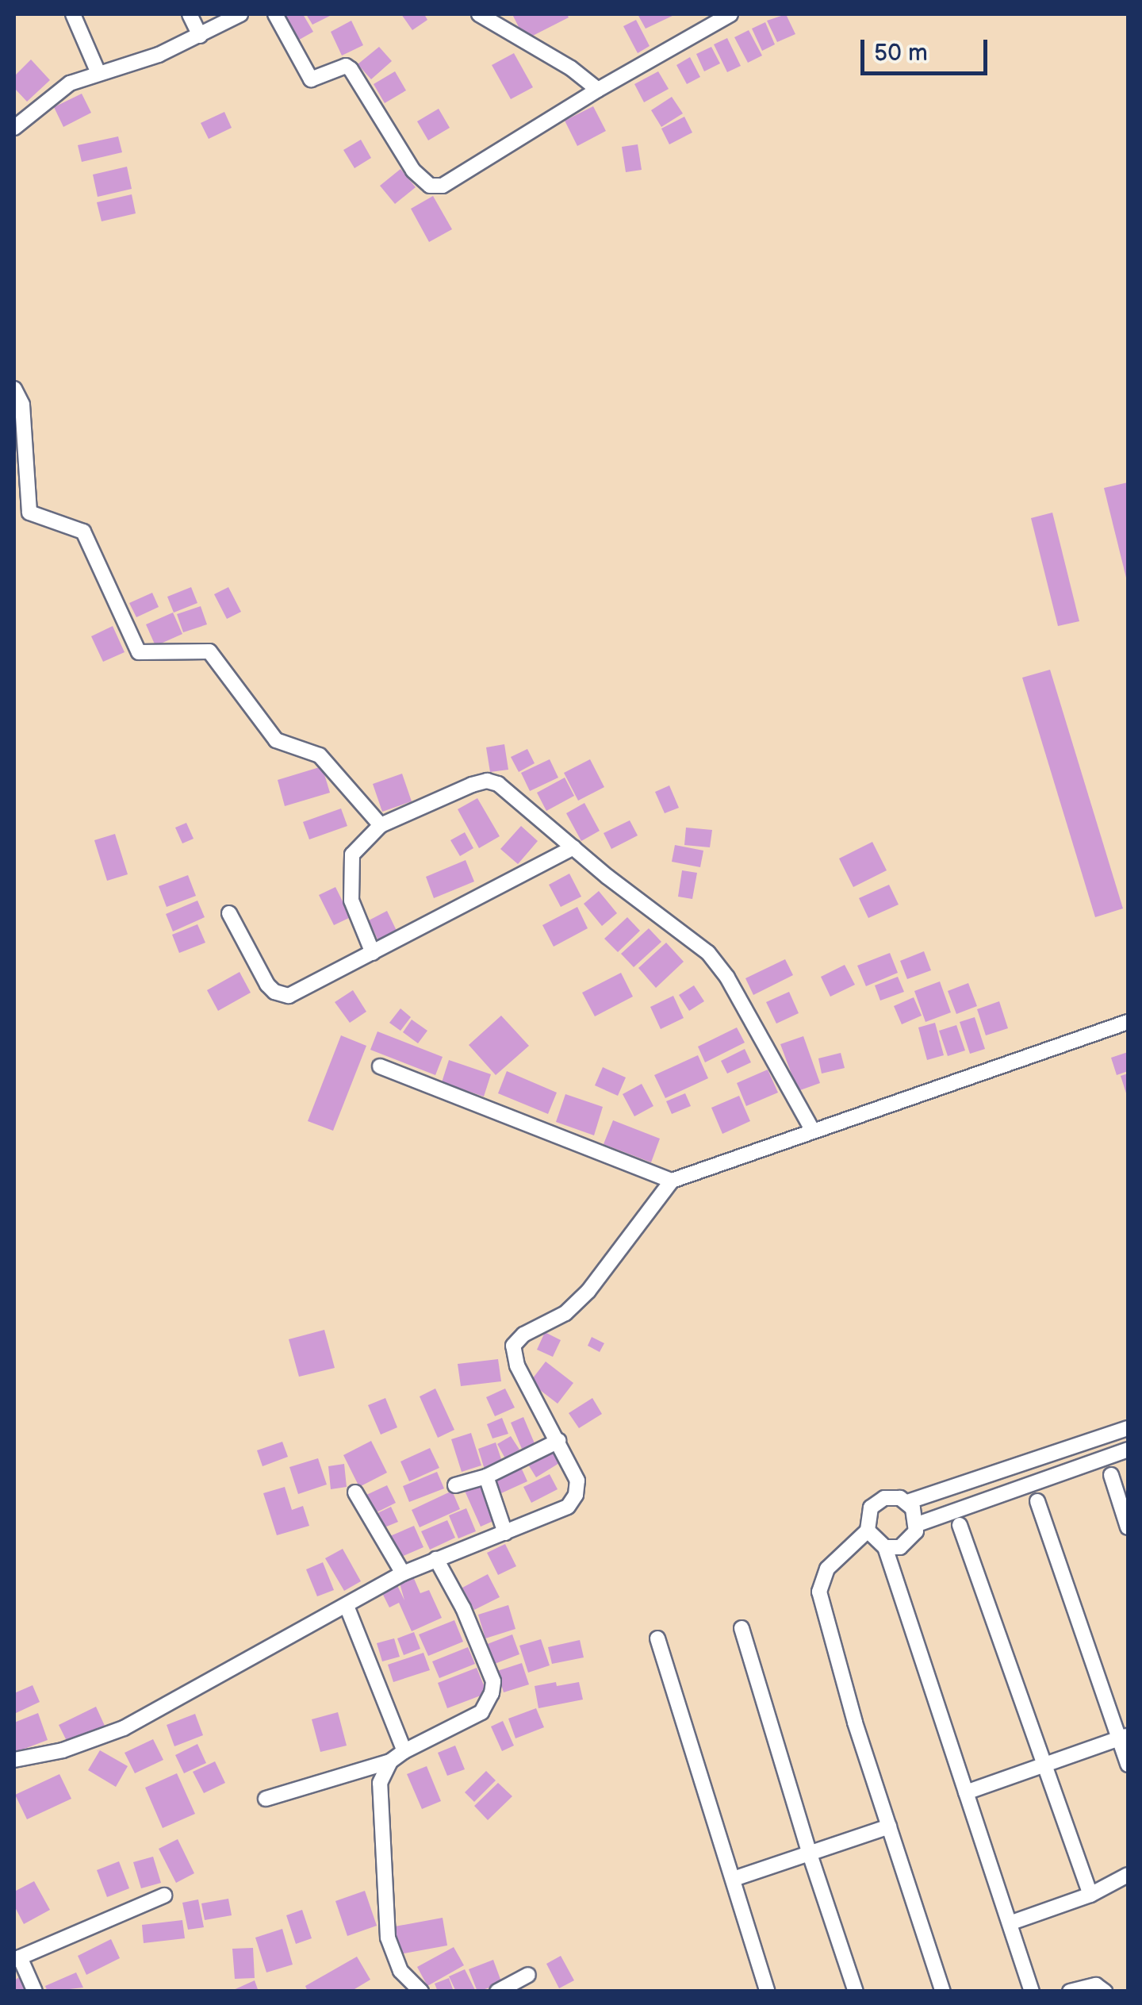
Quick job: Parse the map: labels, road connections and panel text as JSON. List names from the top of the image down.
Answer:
{
  "scale_bar": "50 m"
}
